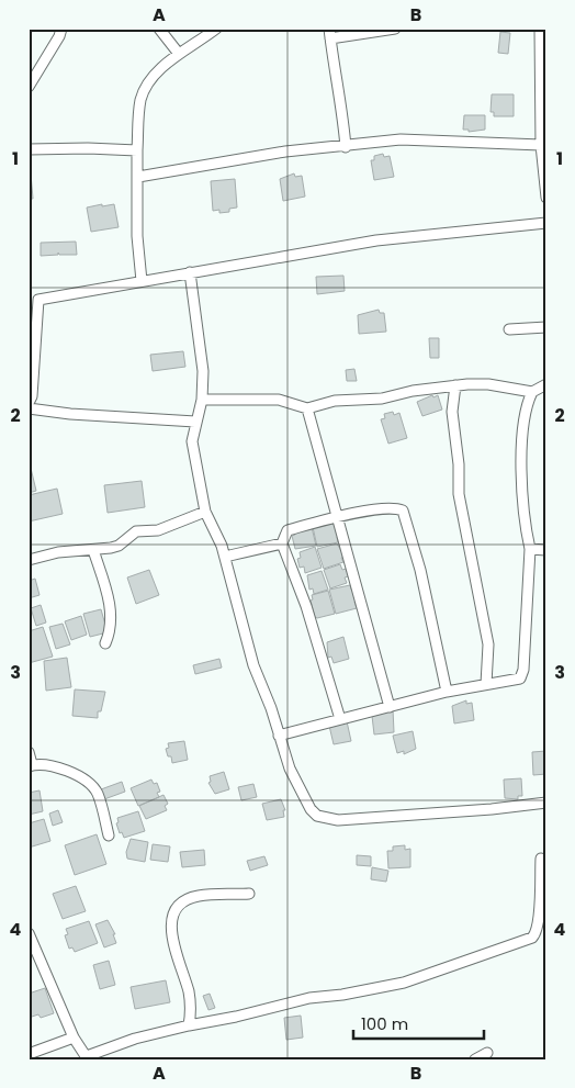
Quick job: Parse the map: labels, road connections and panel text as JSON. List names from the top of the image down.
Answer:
{
  "scale_bar": "100 m",
  "grid": {
    "columns": ["A", "B"],
    "rows": [
      "1",
      "2",
      "3",
      "4"
    ]
  }
}
